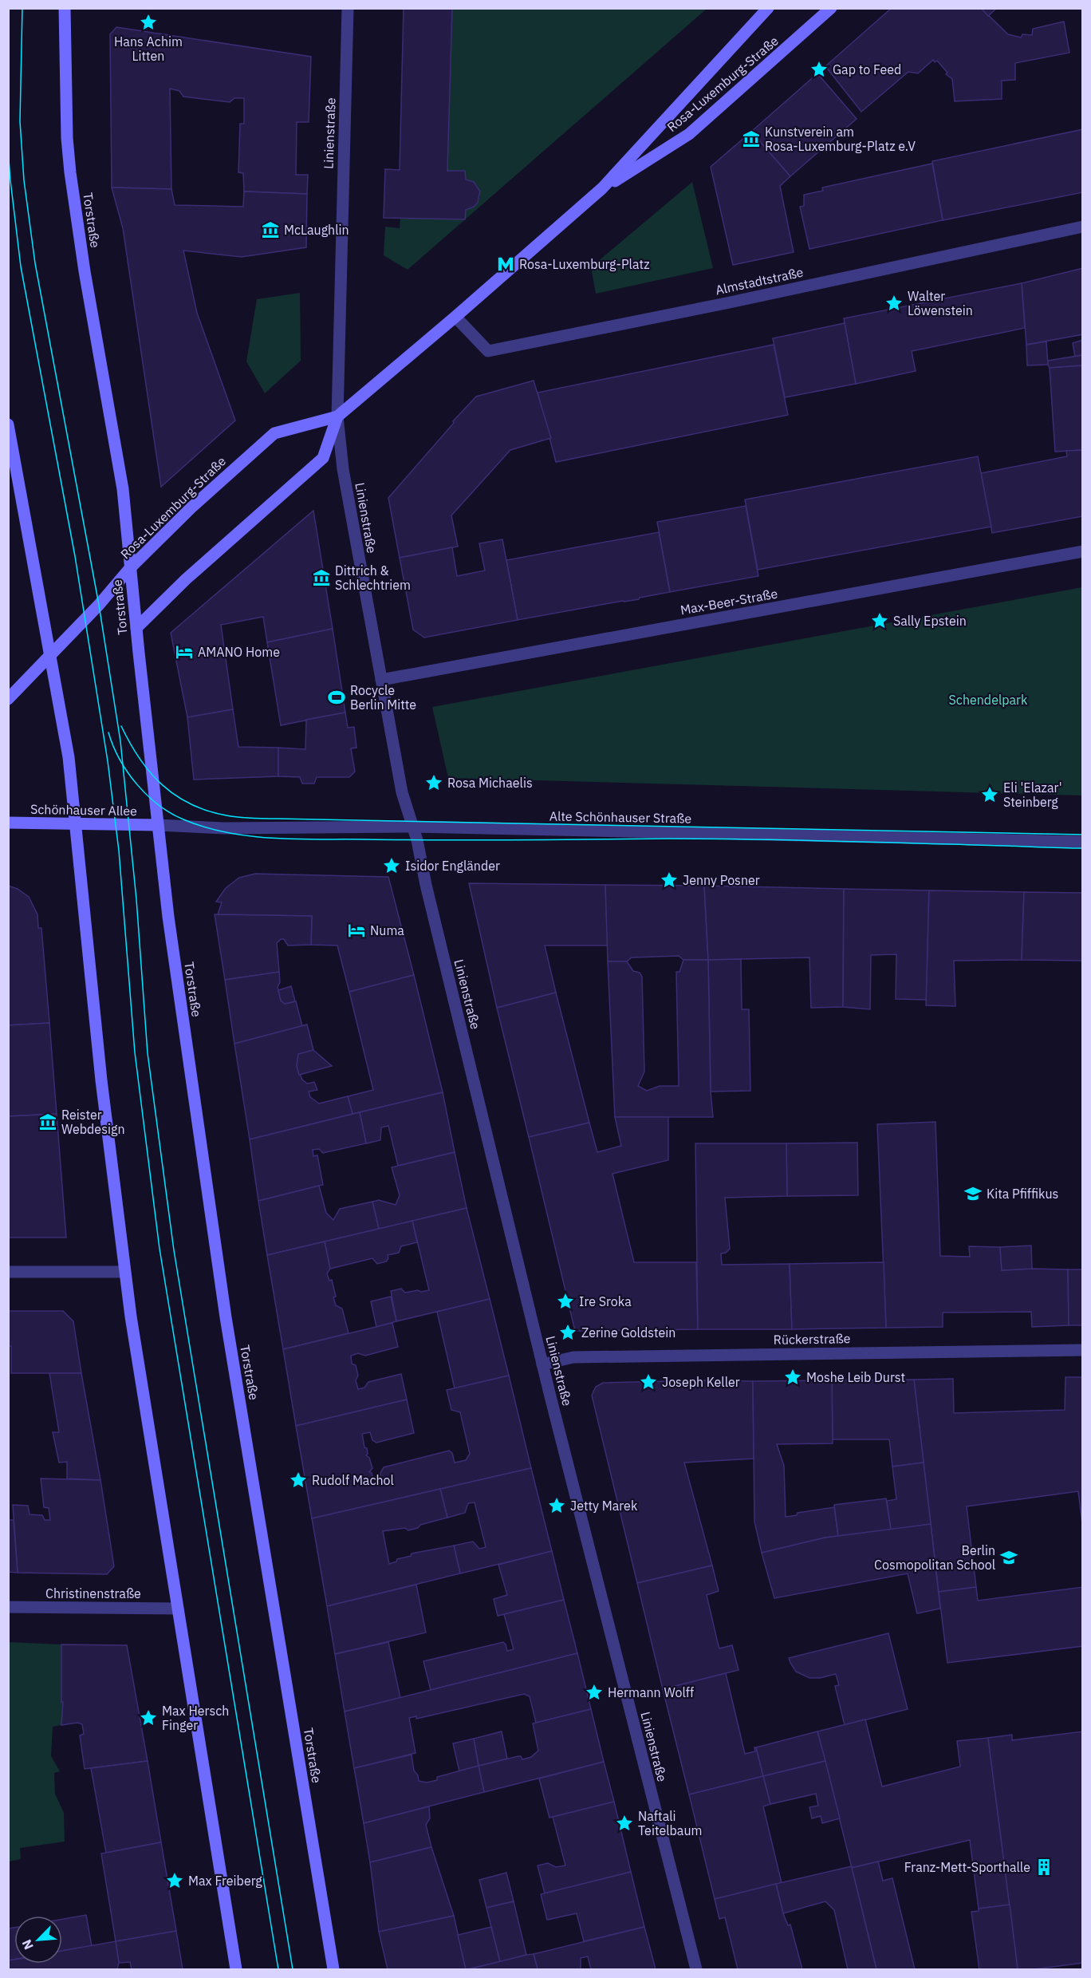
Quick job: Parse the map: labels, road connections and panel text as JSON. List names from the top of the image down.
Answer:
{
  "streets": {
    "main road": ["Rosa-Luxemburg-Straße", "Torstraße", "Schönhauser Allee"],
    "street": [
      "Linienstraße",
      "Almstadtstraße",
      "Max-Beer-Straße",
      "Alte Schönhauser Straße",
      "Rückerstraße",
      "Christinenstraße"
    ]
  },
  "crossings": [
    ["Rosa-Luxemburg-Straße", "Linienstraße"],
    ["Rosa-Luxemburg-Straße", "Torstraße"],
    ["Rosa-Luxemburg-Straße", "Almstadtstraße"],
    ["Linienstraße", "Max-Beer-Straße"],
    ["Linienstraße", "Alte Schönhauser Straße"],
    ["Linienstraße", "Rückerstraße"],
    ["Torstraße", "Schönhauser Allee"],
    ["Torstraße", "Alte Schönhauser Straße"],
    ["Schönhauser Allee", "Alte Schönhauser Straße"]
  ],
  "parks": ["Schendelpark"],
  "places": {
    "place": [
      "Hans Achim Litten",
      "Gap to Feed",
      "Walter Löwenstein",
      "Sally Epstein",
      "Rosa Michaelis",
      "Eli 'Elazar' Steinberg",
      "Isidor Engländer",
      "Jenny Posner",
      "Ire Sroka",
      "Zerine Goldstein",
      "Moshe Leib Durst",
      "Joseph Keller",
      "Rudolf Machol",
      "Jetty Marek",
      "Hermann Wolff",
      "Max Hersch Finger",
      "Naftali Teitelbaum",
      "Max Freiberg"
    ],
    "museum": [
      "Kunstverein am Rosa-Luxemburg-Platz e.V",
      "McLaughlin",
      "Dittrich & Schlechtriem",
      "Reister Webdesign"
    ],
    "metro station": ["Rosa-Luxemburg-Platz"],
    "hotel": ["AMANO Home", "Numa"],
    "sports": ["Rocycle Berlin Mitte"],
    "school or university": ["Kita Pfiffikus", "Berlin Cosmopolitan School"],
    "building": ["Franz-Mett-Sporthalle"]
  },
  "north": "bottom left"
}
